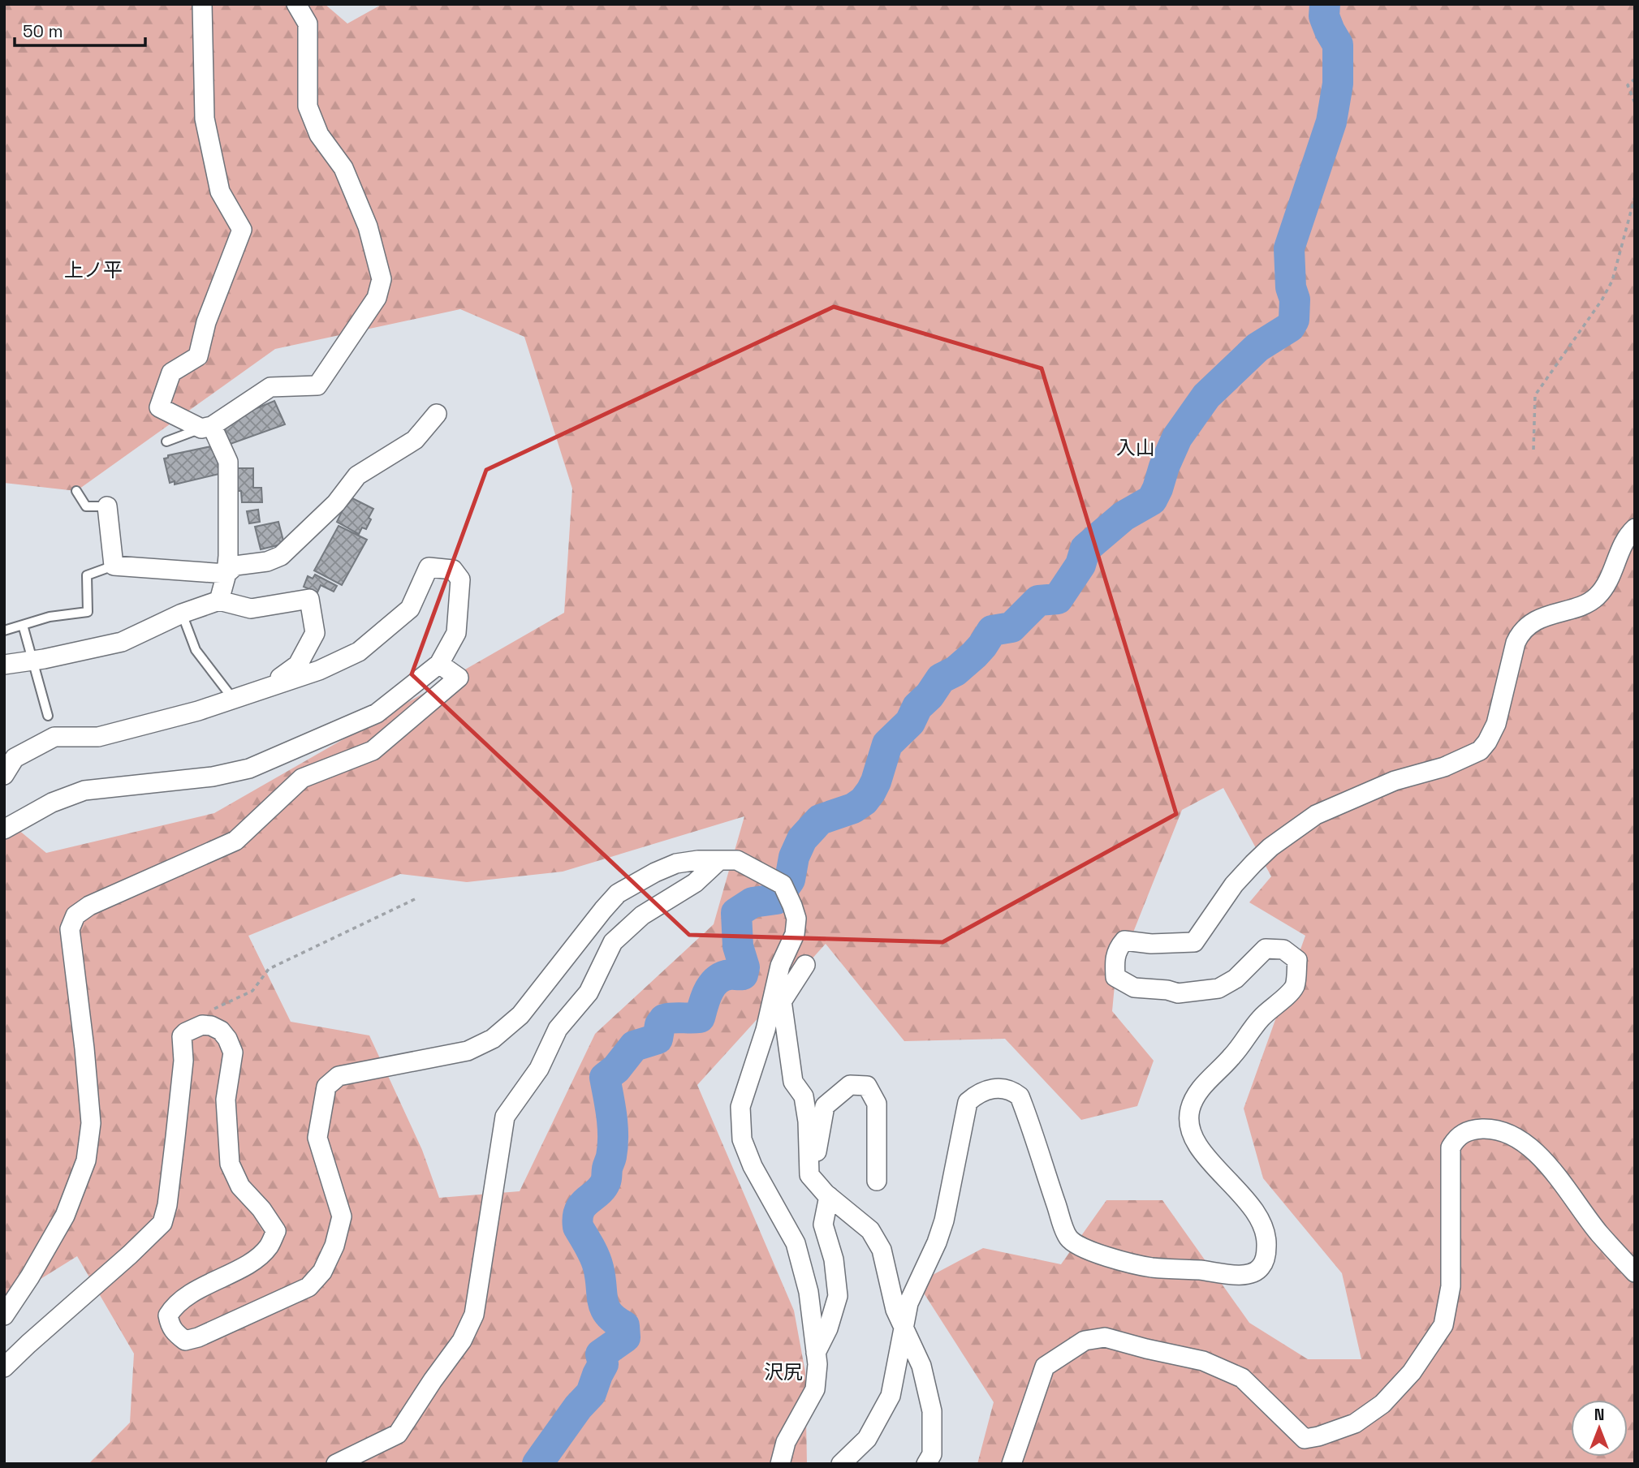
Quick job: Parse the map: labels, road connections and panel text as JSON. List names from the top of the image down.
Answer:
{
  "districts": ["上ノ平", "入山", "沢尻"],
  "scale_bar": "50 m",
  "north": "top"
}
